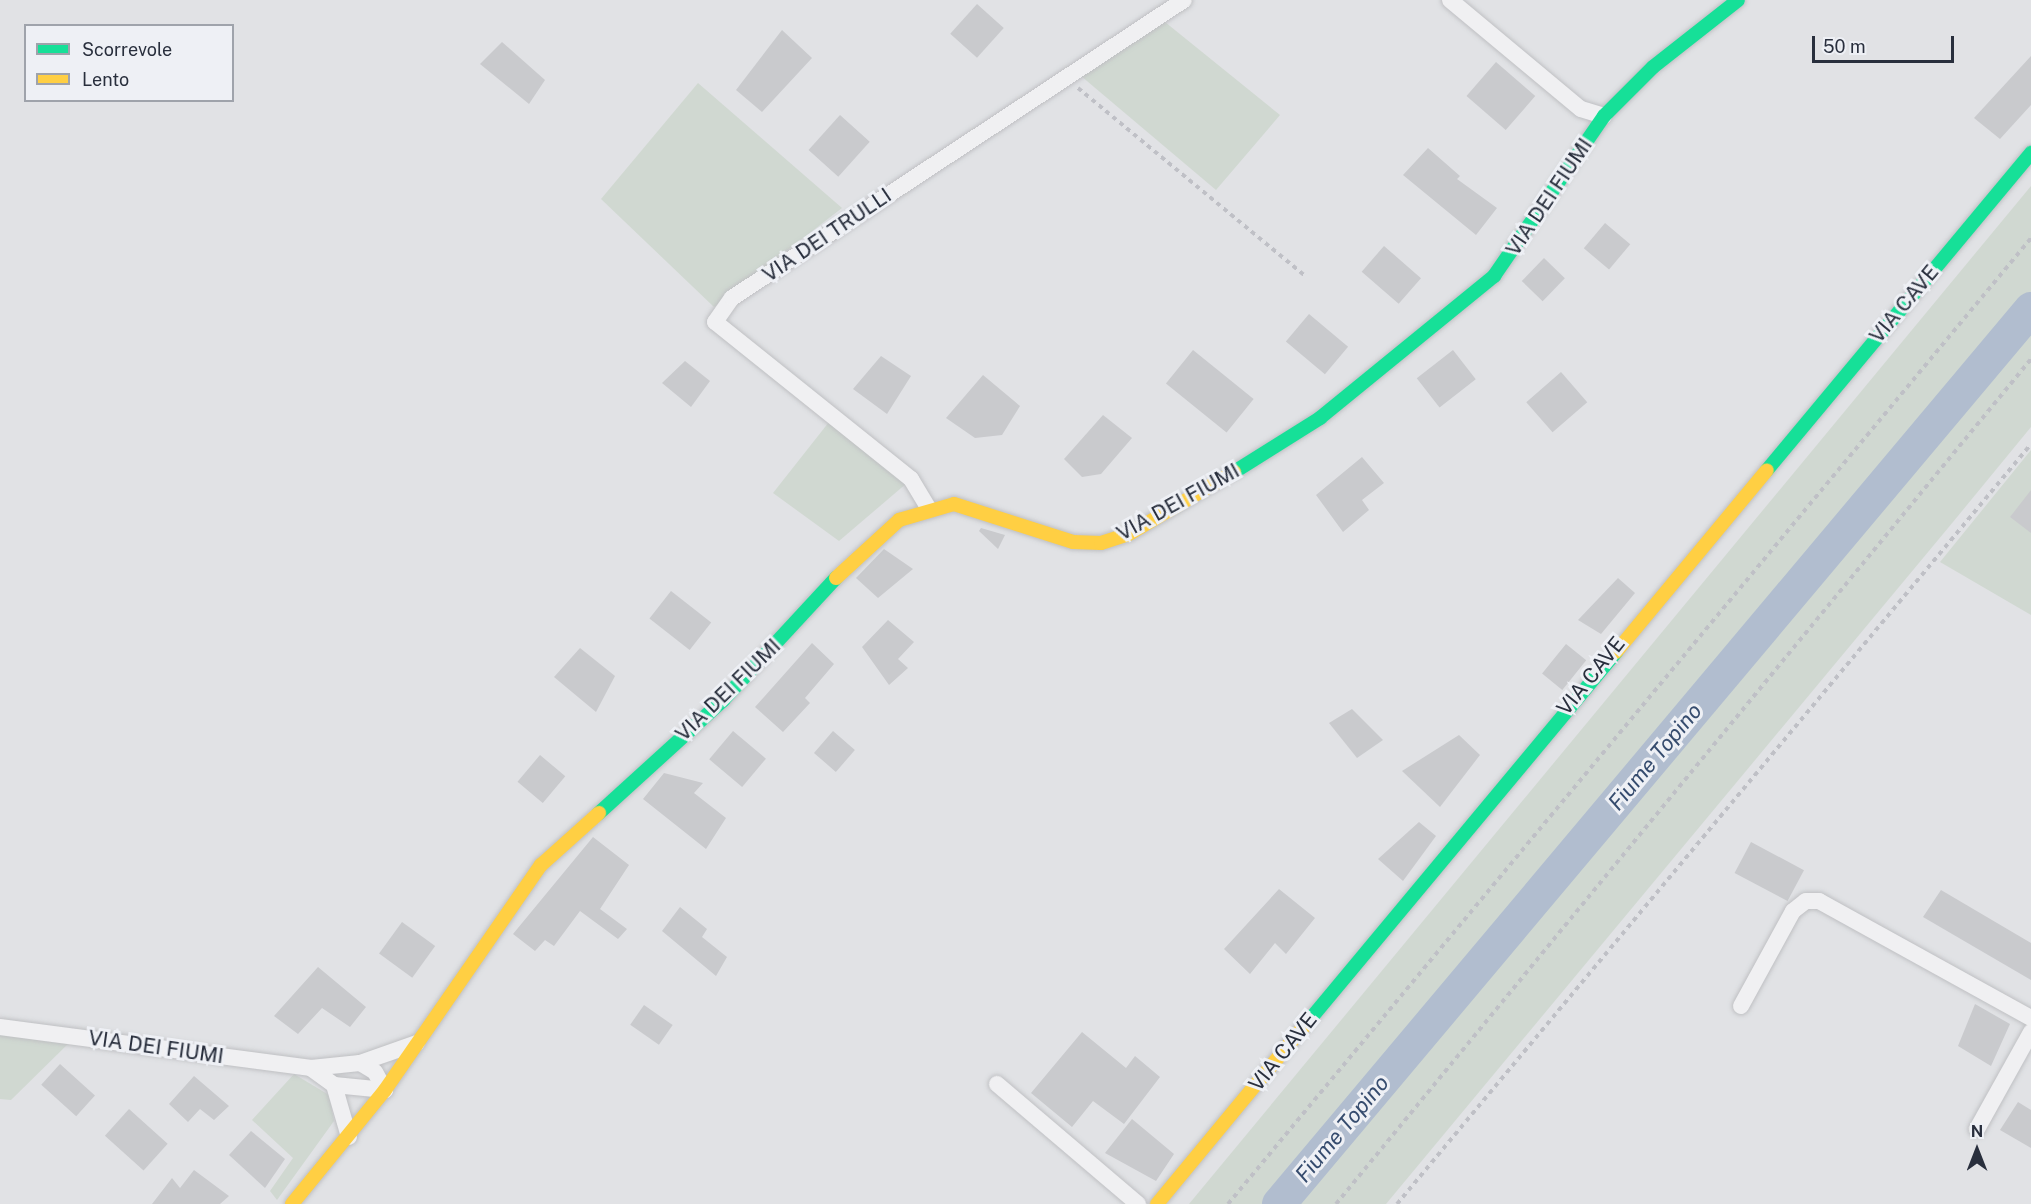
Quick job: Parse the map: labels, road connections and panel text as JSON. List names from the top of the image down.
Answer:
{
  "streets": {
    "street": ["VIA DEI FIUMI", "VIA DEI TRULLI", "VIA CAVE"]
  },
  "crossings": [
    ["VIA DEI FIUMI", "VIA DEI TRULLI"]
  ],
  "water": ["Fiume Topino"],
  "legend": ["Scorrevole", "Lento"],
  "scale_bar": "50 m",
  "north": "top"
}
